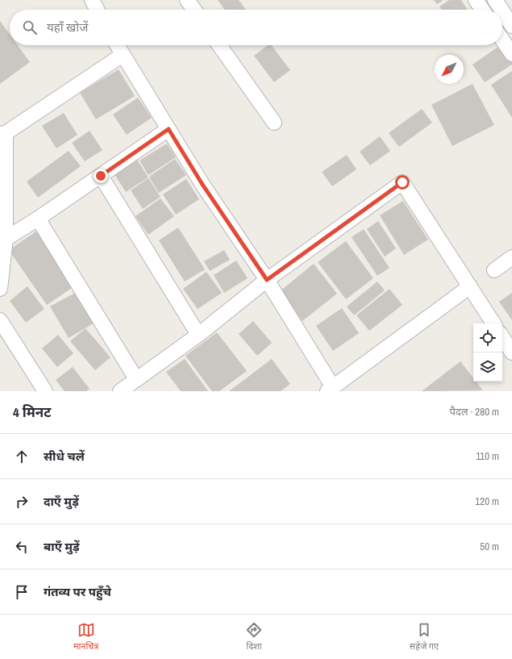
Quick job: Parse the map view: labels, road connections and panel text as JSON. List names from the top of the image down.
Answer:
{
  "north": "bottom left",
  "page": {
    "search": "यहाँ खोजें",
    "heading": ["4 मिनट", "पैदल · 280 m"],
    "list": [
      ["सीधे चलें", "110 m"],
      ["दाएँ मुड़ें", "120 m"],
      ["बाएँ मुड़ें", "50 m"],
      "गंतव्य पर पहुँचे"
    ],
    "nav": ["मानचित्र", "दिशा", "सहेजे गए"]
  }
}
